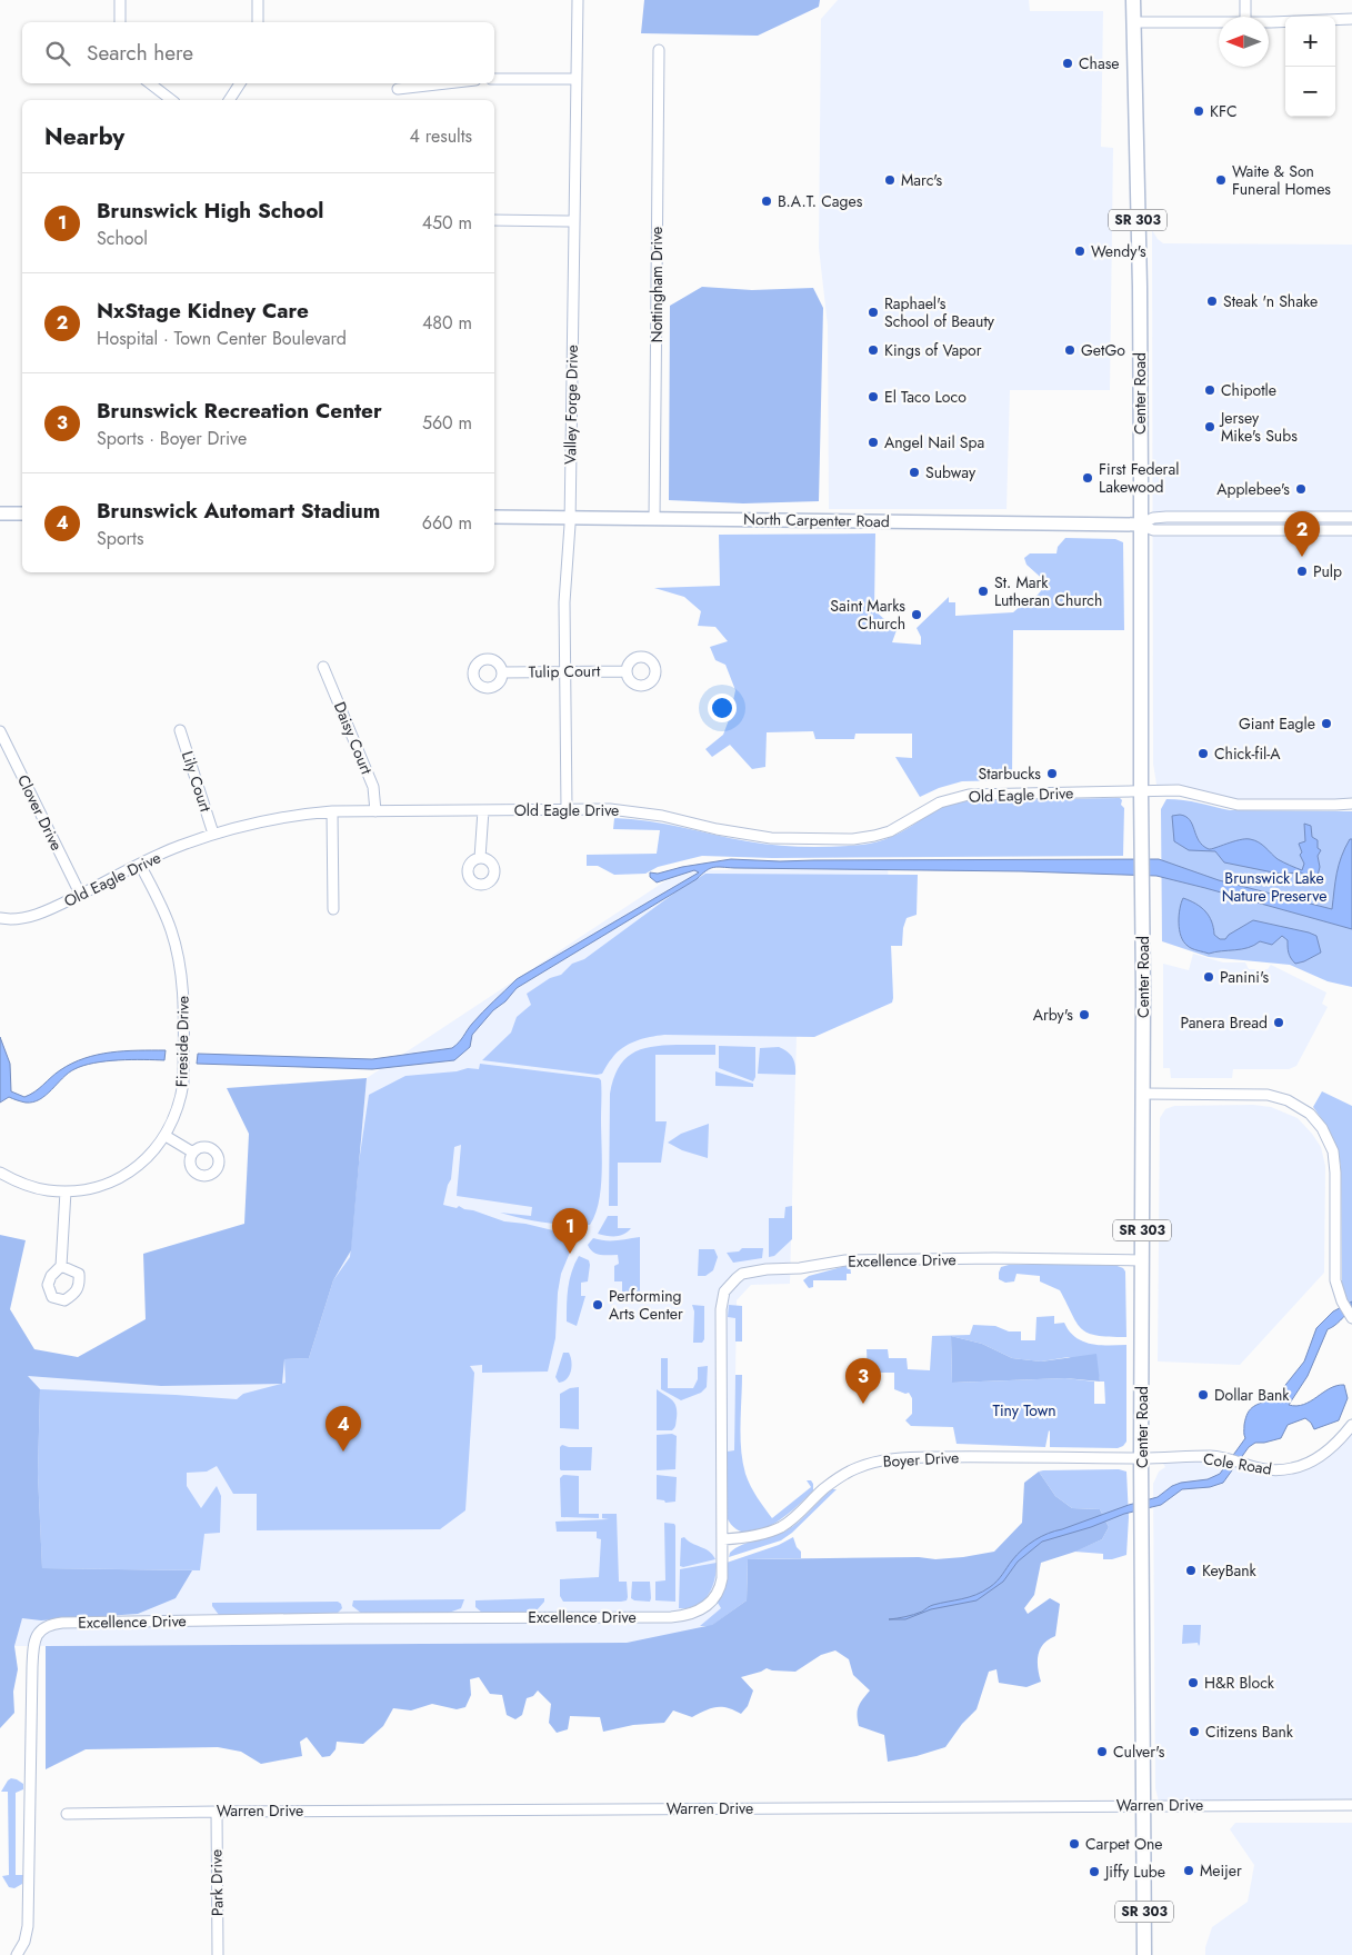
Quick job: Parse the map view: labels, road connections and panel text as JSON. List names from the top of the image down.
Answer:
{
  "streets": {
    "main road": ["SR 303", "Center Road"],
    "street": [
      "Nottingham Drive",
      "Valley Forge Drive",
      "North Carpenter Road",
      "Tulip Court",
      "Daisy Court",
      "Lily Court",
      "Old Eagle Drive",
      "Clover Drive",
      "Fireside Drive",
      "Excellence Drive",
      "Boyer Drive",
      "Cole Road",
      "Warren Drive",
      "Park Drive"
    ]
  },
  "crossings": [
    ["Nottingham Drive", "North Carpenter Road"],
    ["Center Road", "North Carpenter Road"],
    ["Center Road", "Old Eagle Drive"],
    ["Center Road", "Excellence Drive"],
    ["Center Road", "Boyer Drive"],
    ["Center Road", "Cole Road"],
    ["Center Road", "Warren Drive"],
    ["Valley Forge Drive", "North Carpenter Road"],
    ["Valley Forge Drive", "Tulip Court"],
    ["Valley Forge Drive", "Old Eagle Drive"],
    ["Daisy Court", "Old Eagle Drive"],
    ["Lily Court", "Old Eagle Drive"],
    ["Old Eagle Drive", "Clover Drive"],
    ["Old Eagle Drive", "Fireside Drive"],
    ["Excellence Drive", "Boyer Drive"],
    ["Boyer Drive", "Cole Road"],
    ["Warren Drive", "Park Drive"]
  ],
  "parks": ["Brunswick Lake Nature Preserve", "Tiny Town"],
  "places": [
    "Chase",
    "KFC",
    "Marc's",
    "Waite & Son Funeral Homes",
    "B.A.T. Cages",
    "Wendy's",
    "Steak 'n Shake",
    "Raphael's School of Beauty",
    "Kings of Vapor",
    "GetGo",
    "Chipotle",
    "El Taco Loco",
    "Jersey Mike's Subs",
    "Angel Nail Spa",
    "Subway",
    "First Federal Lakewood",
    "Applebee's",
    "Pulp",
    "St. Mark Lutheran Church",
    "Saint Marks Church",
    "Giant Eagle",
    "Chick-fil-A",
    "Starbucks",
    "Panini's",
    "Arby's",
    "Panera Bread",
    "Performing Arts Center",
    "Dollar Bank",
    "KeyBank",
    "H&R Block",
    "Citizens Bank",
    "Culver's",
    "Carpet One",
    "Meijer",
    "Jiffy Lube"
  ],
  "north": "left",
  "page": {
    "map_buttons": ["+", "−"],
    "search": "Search here",
    "heading": ["Nearby", "4 results"],
    "list": [
      {
        "mark": "1",
        "name": "Brunswick High School",
        "note": "School",
        "value": "450 m"
      },
      {
        "mark": "2",
        "name": "NxStage Kidney Care",
        "note": "Hospital · Town Center Boulevard",
        "value": "480 m"
      },
      {
        "mark": "3",
        "name": "Brunswick Recreation Center",
        "note": "Sports · Boyer Drive",
        "value": "560 m"
      },
      {
        "mark": "4",
        "name": "Brunswick Automart Stadium",
        "note": "Sports",
        "value": "660 m"
      }
    ],
    "pins": [
      "2",
      "1",
      "3",
      "4"
    ]
  }
}
